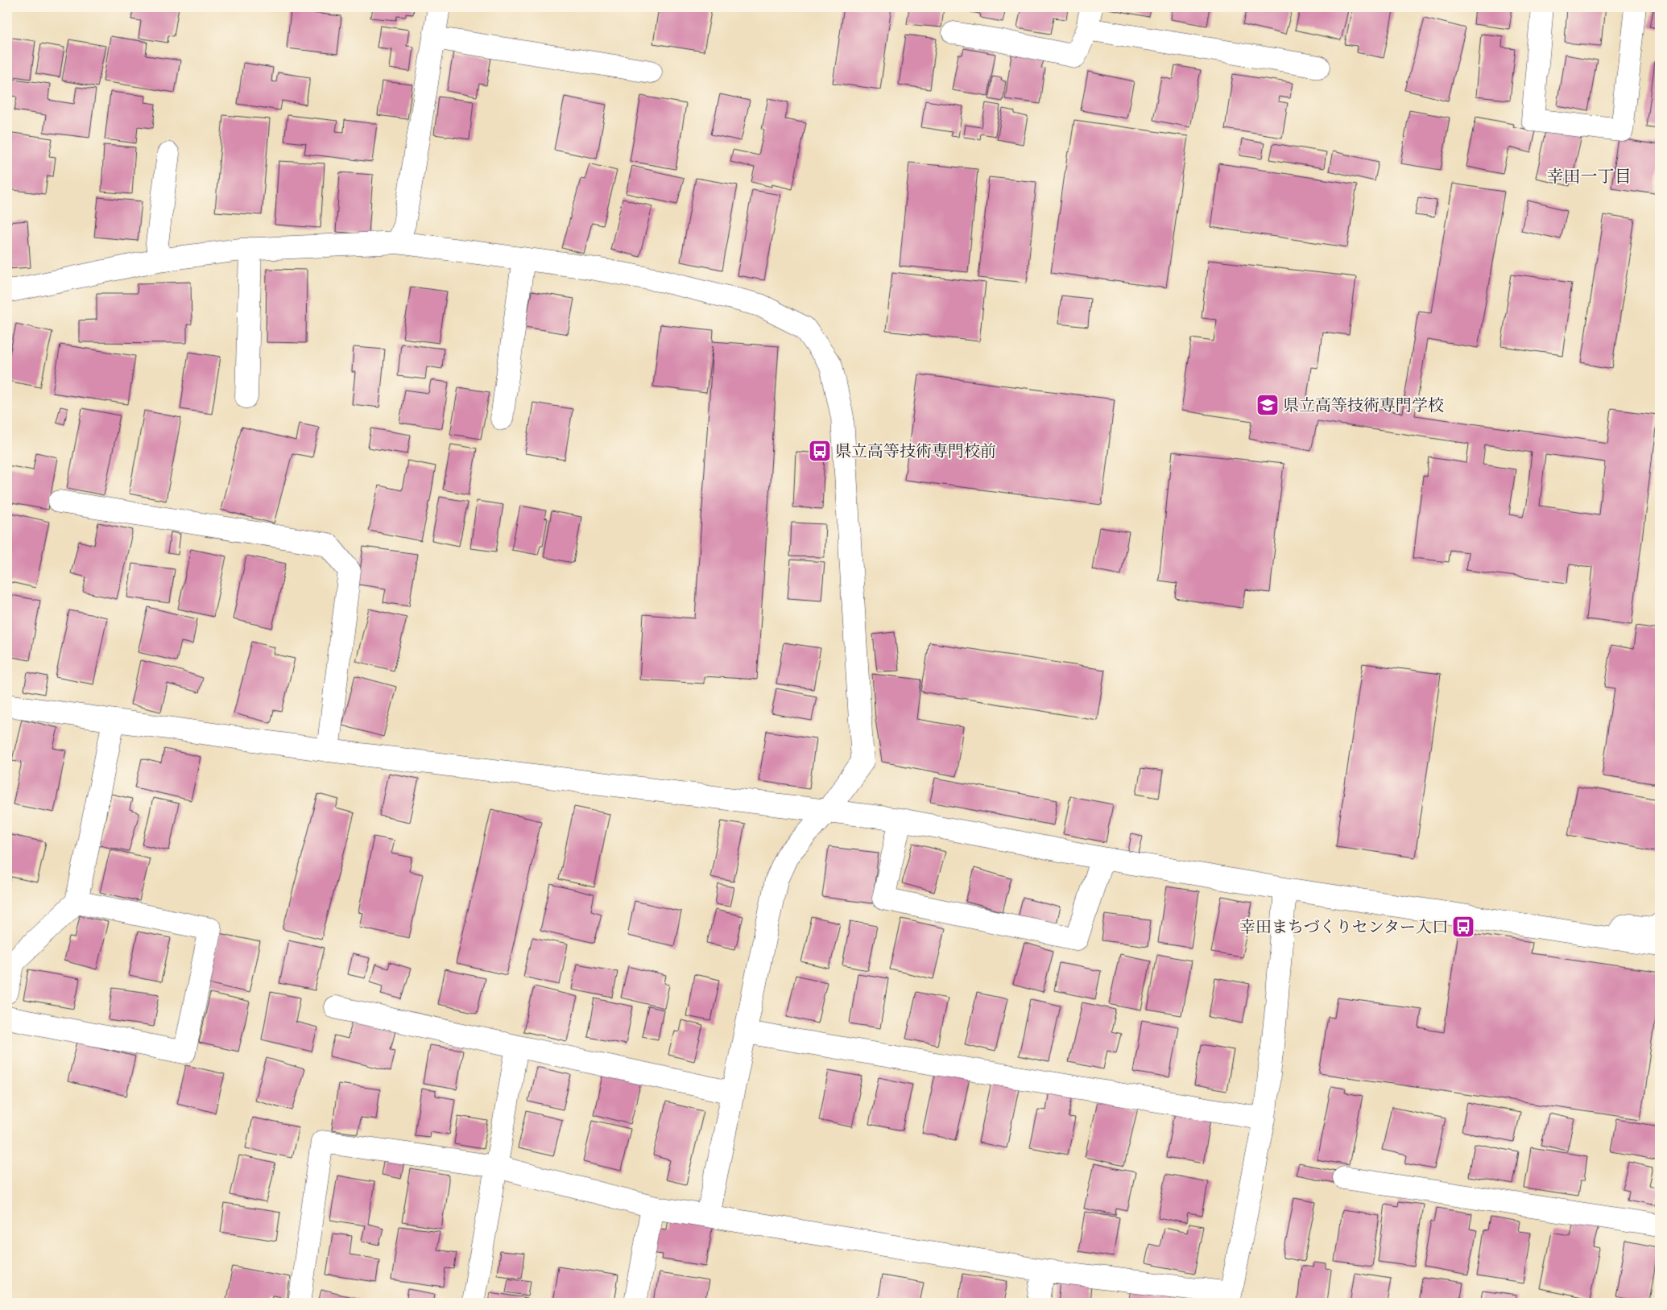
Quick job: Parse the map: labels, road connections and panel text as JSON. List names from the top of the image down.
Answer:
{
  "districts": ["幸田一丁目"],
  "places": {
    "school or university": ["県立高等技術専門学校"],
    "bus stop": ["県立高等技術専門校前", "幸田まちづくりセンター入口"]
  }
}
